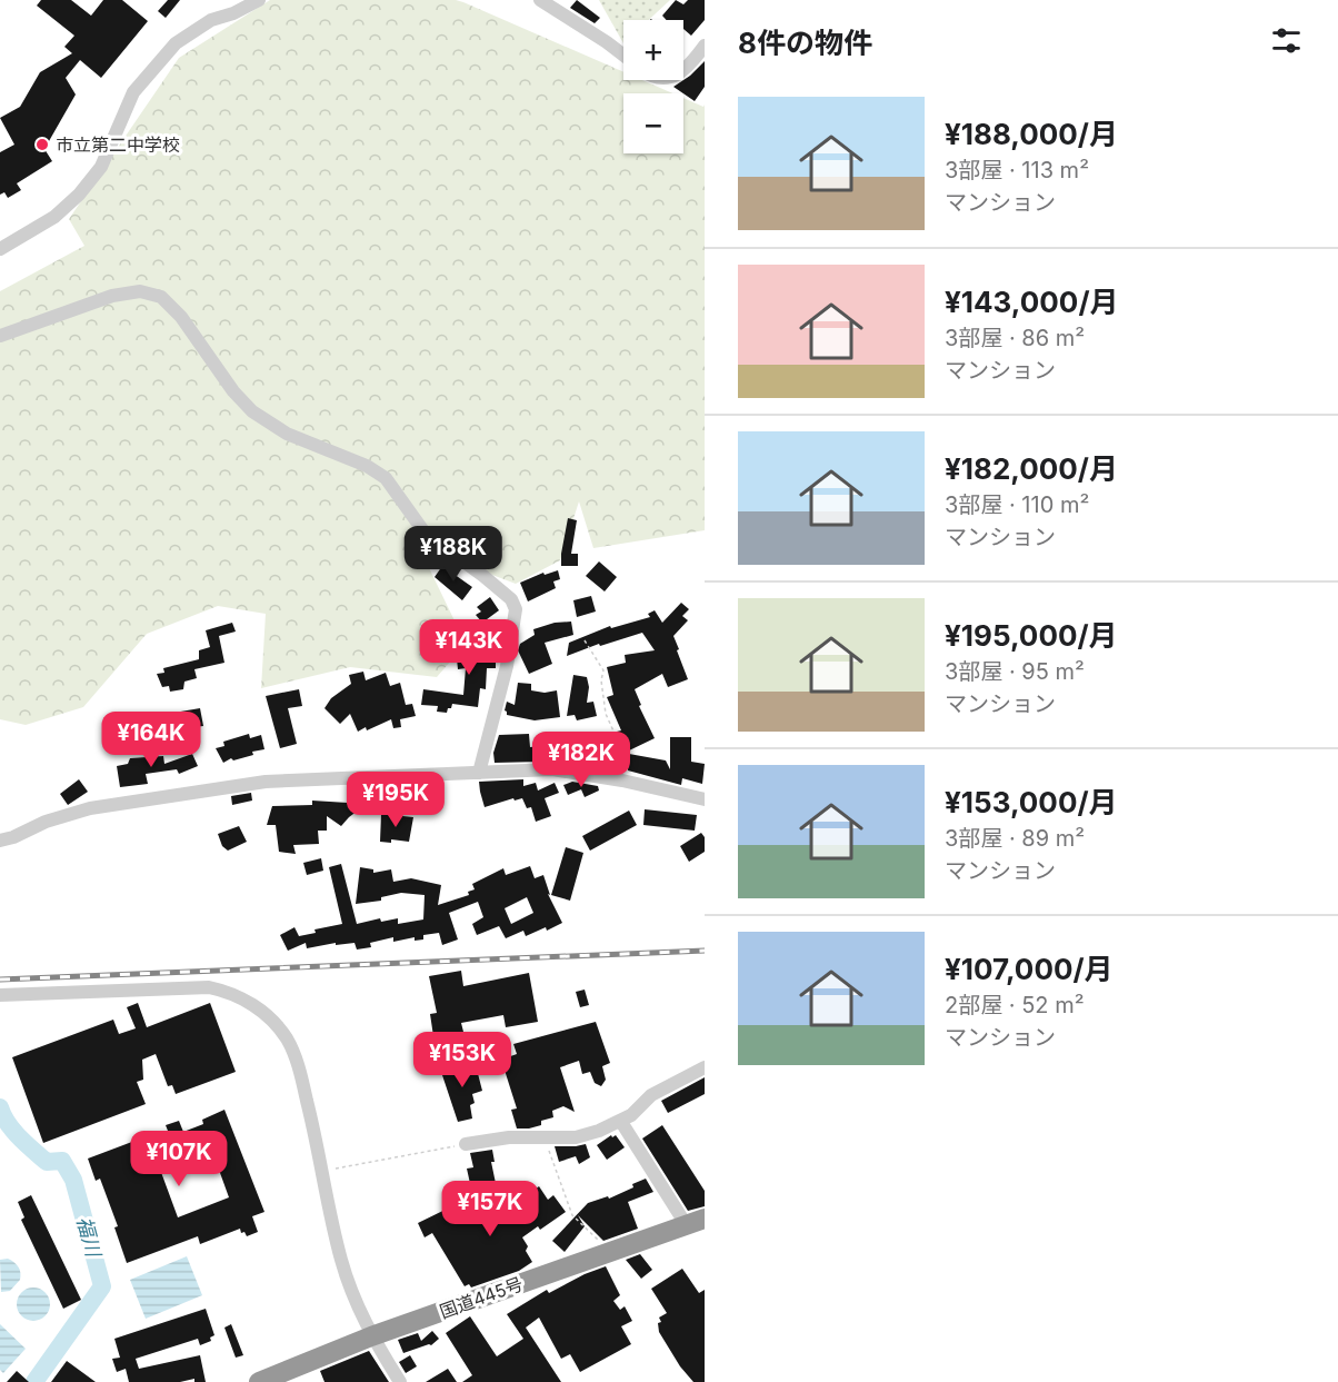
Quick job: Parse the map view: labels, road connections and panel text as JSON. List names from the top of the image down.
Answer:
{
  "streets": {
    "highway": ["国道445号"]
  },
  "water": ["福川"],
  "places": ["市立第二中学校"],
  "page": {
    "heading": "8件の物件",
    "map_buttons": ["+", "−"],
    "list": [
      {
        "name": "¥188,000/月",
        "note": "3部屋 · 113 m² · マンション"
      },
      {
        "name": "¥143,000/月",
        "note": "3部屋 · 86 m² · マンション"
      },
      {
        "name": "¥182,000/月",
        "note": "3部屋 · 110 m² · マンション"
      },
      {
        "name": "¥195,000/月",
        "note": "3部屋 · 95 m² · マンション"
      },
      {
        "name": "¥153,000/月",
        "note": "3部屋 · 89 m² · マンション"
      },
      {
        "name": "¥107,000/月",
        "note": "2部屋 · 52 m² · マンション"
      }
    ],
    "price": [
      "¥188K",
      "¥143K",
      "¥164K",
      "¥182K",
      "¥195K",
      "¥153K",
      "¥107K",
      "¥157K"
    ]
  }
}
